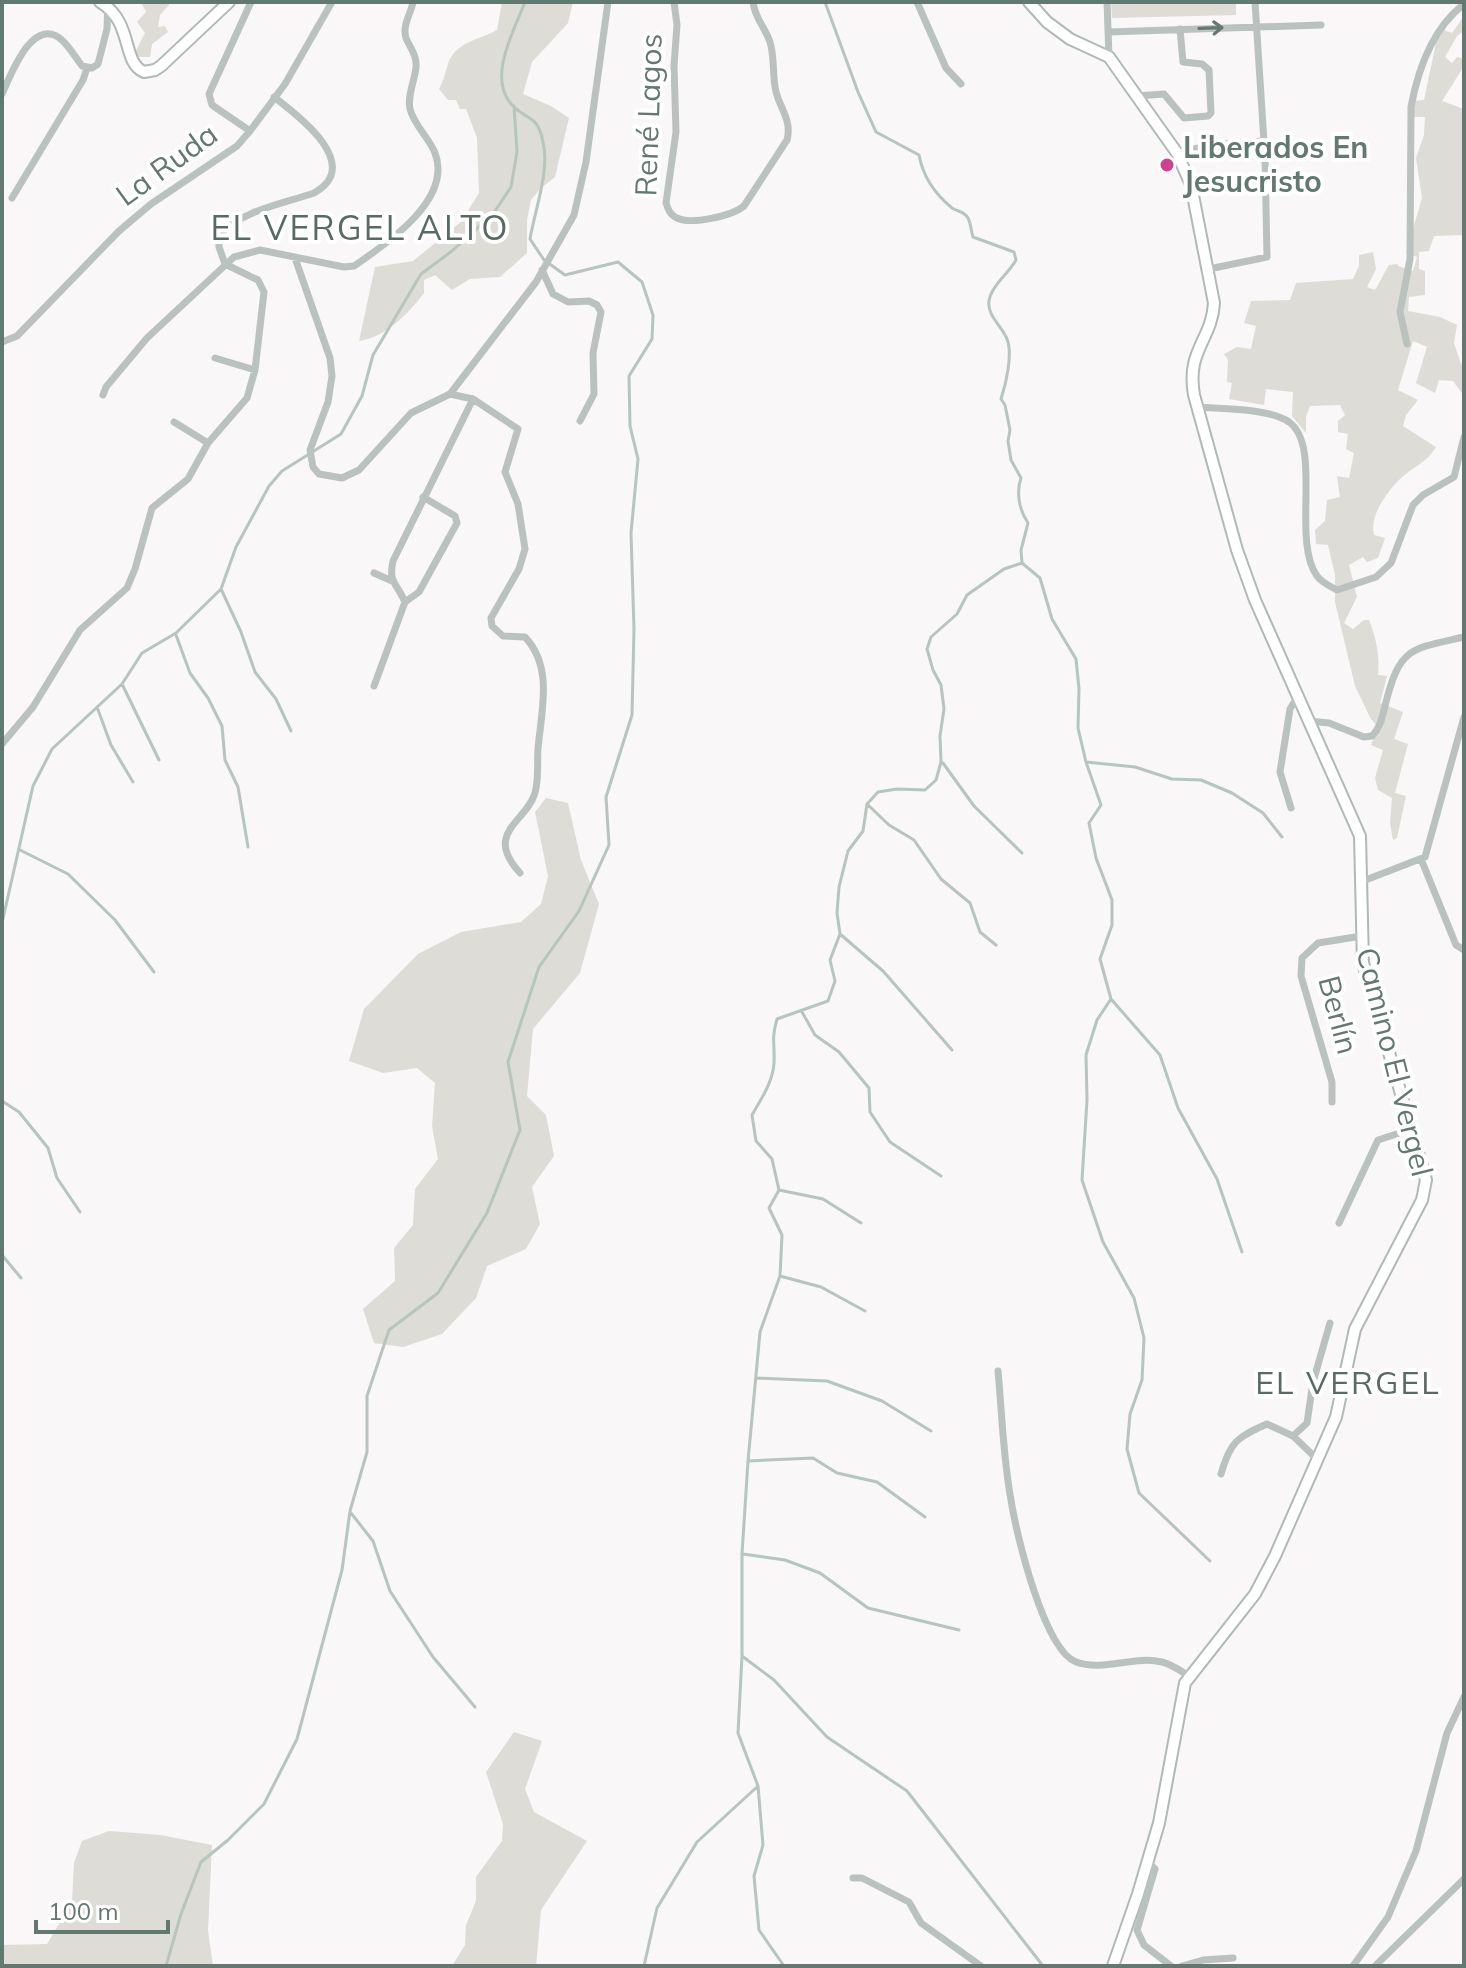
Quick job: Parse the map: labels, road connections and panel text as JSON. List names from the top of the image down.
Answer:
{
  "streets": {
    "street": [
      "René Lagos",
      "La Ruda",
      "Berlín",
      "Camino El Vergel"
    ]
  },
  "crossings": [
    ["Berlín", "Camino El Vergel"]
  ],
  "districts": ["EL VERGEL ALTO", "EL VERGEL"],
  "places": ["Liberados En Jesucristo"],
  "scale_bar": "100 m"
}
